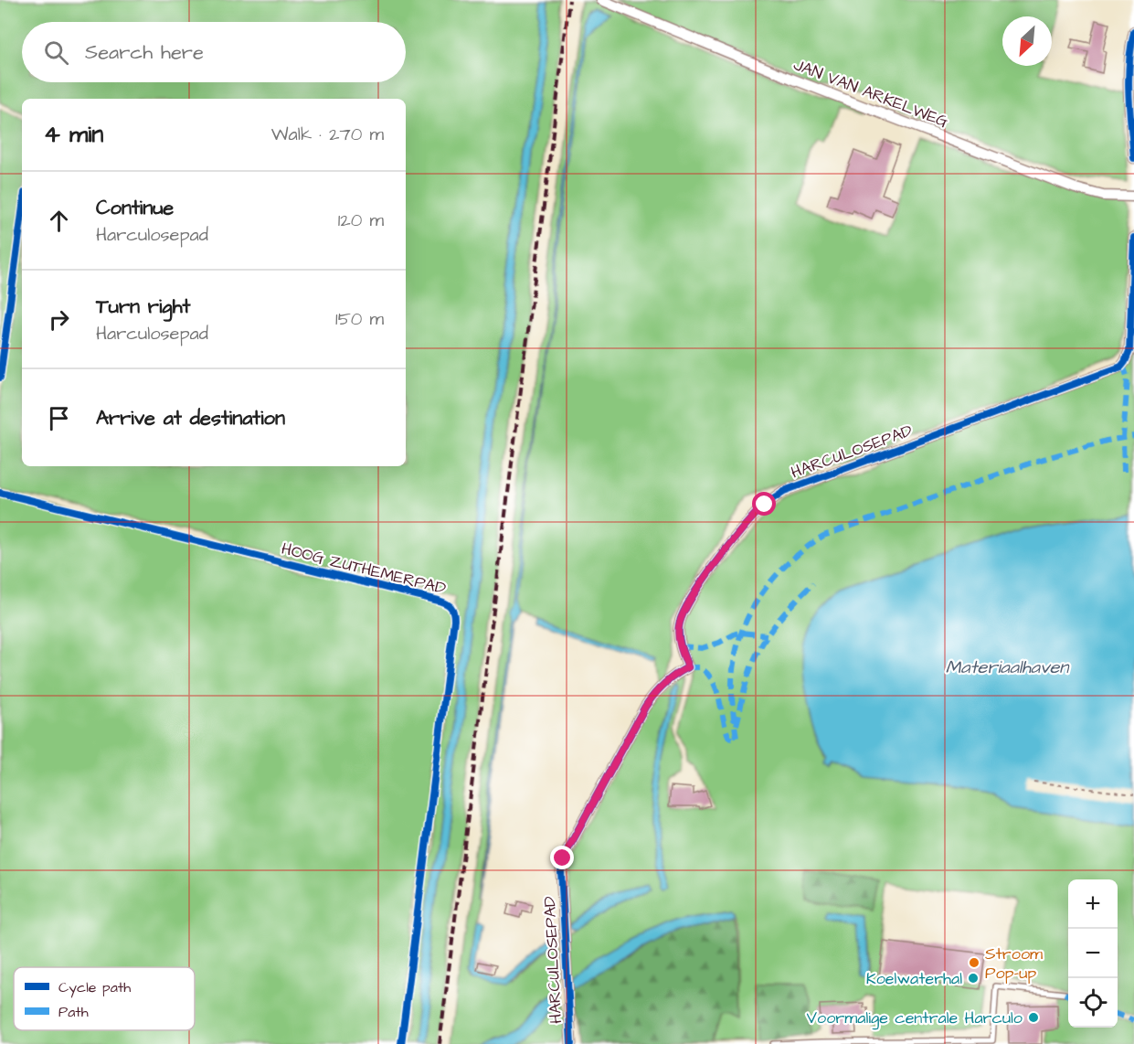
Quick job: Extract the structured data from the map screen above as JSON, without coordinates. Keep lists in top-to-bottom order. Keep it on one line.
{"streets":{"street":["JAN VAN ARKELWEG","HARCULOSEPAD"],"cycle path":["HOOG ZUTHEMERPAD"]},"water":["Materiaalhaven"],"places":["Stroom Pop-up","Koelwaterhal","Voormalige centrale Harculo"],"legend":["Cycle path","Path"],"north":"bottom left","page":{"search":"Search here","heading":["4 min","Walk · 270 m"],"list":[["Continue","Harculosepad","120 m"],["Turn right","Harculosepad","150 m"],"Arrive at destination"],"map_buttons":["+","−"]}}
